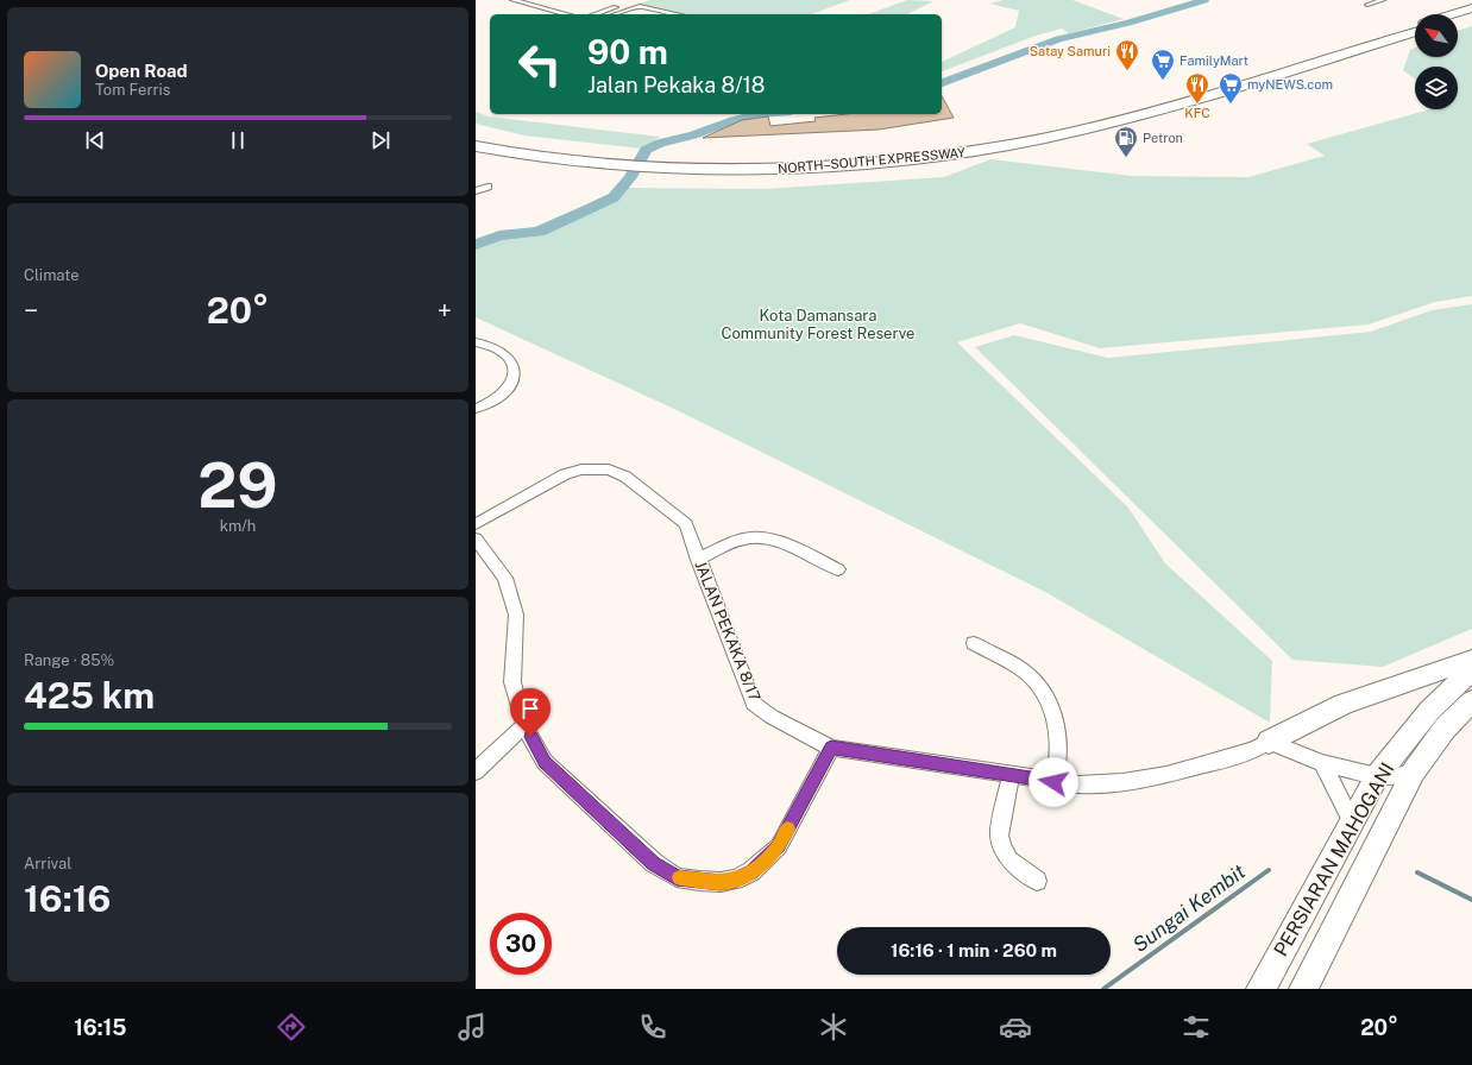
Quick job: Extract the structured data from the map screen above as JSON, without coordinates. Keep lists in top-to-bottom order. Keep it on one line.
{"streets":{"highway":["NORTH–SOUTH EXPRESSWAY"],"main road":["PERSIARAN MAHOGANI"],"street":["JALAN PEKAKA 8/17"]},"water":["Sungai Kembit"],"parks":["Kota Damansara Community Forest Reserve"],"places":{"restaurant":["Satay Samuri","KFC"],"supermarket":["FamilyMart","myNEWS.com"],"fuel station":["Petron"]},"north":"top left","page":{"turn":["90 m","Jalan Pekaka 8/18"],"song":["Open Road","Tom Ferris"],"tile":["Climate",["29","km/h"],["Range · 85%","425 km"],["Arrival","16:16"]],"heat":["−","20°","+"],"limit":"30","trip":"16:16 · 1 min · 260 m","tabs":["16:15","20°"]}}
